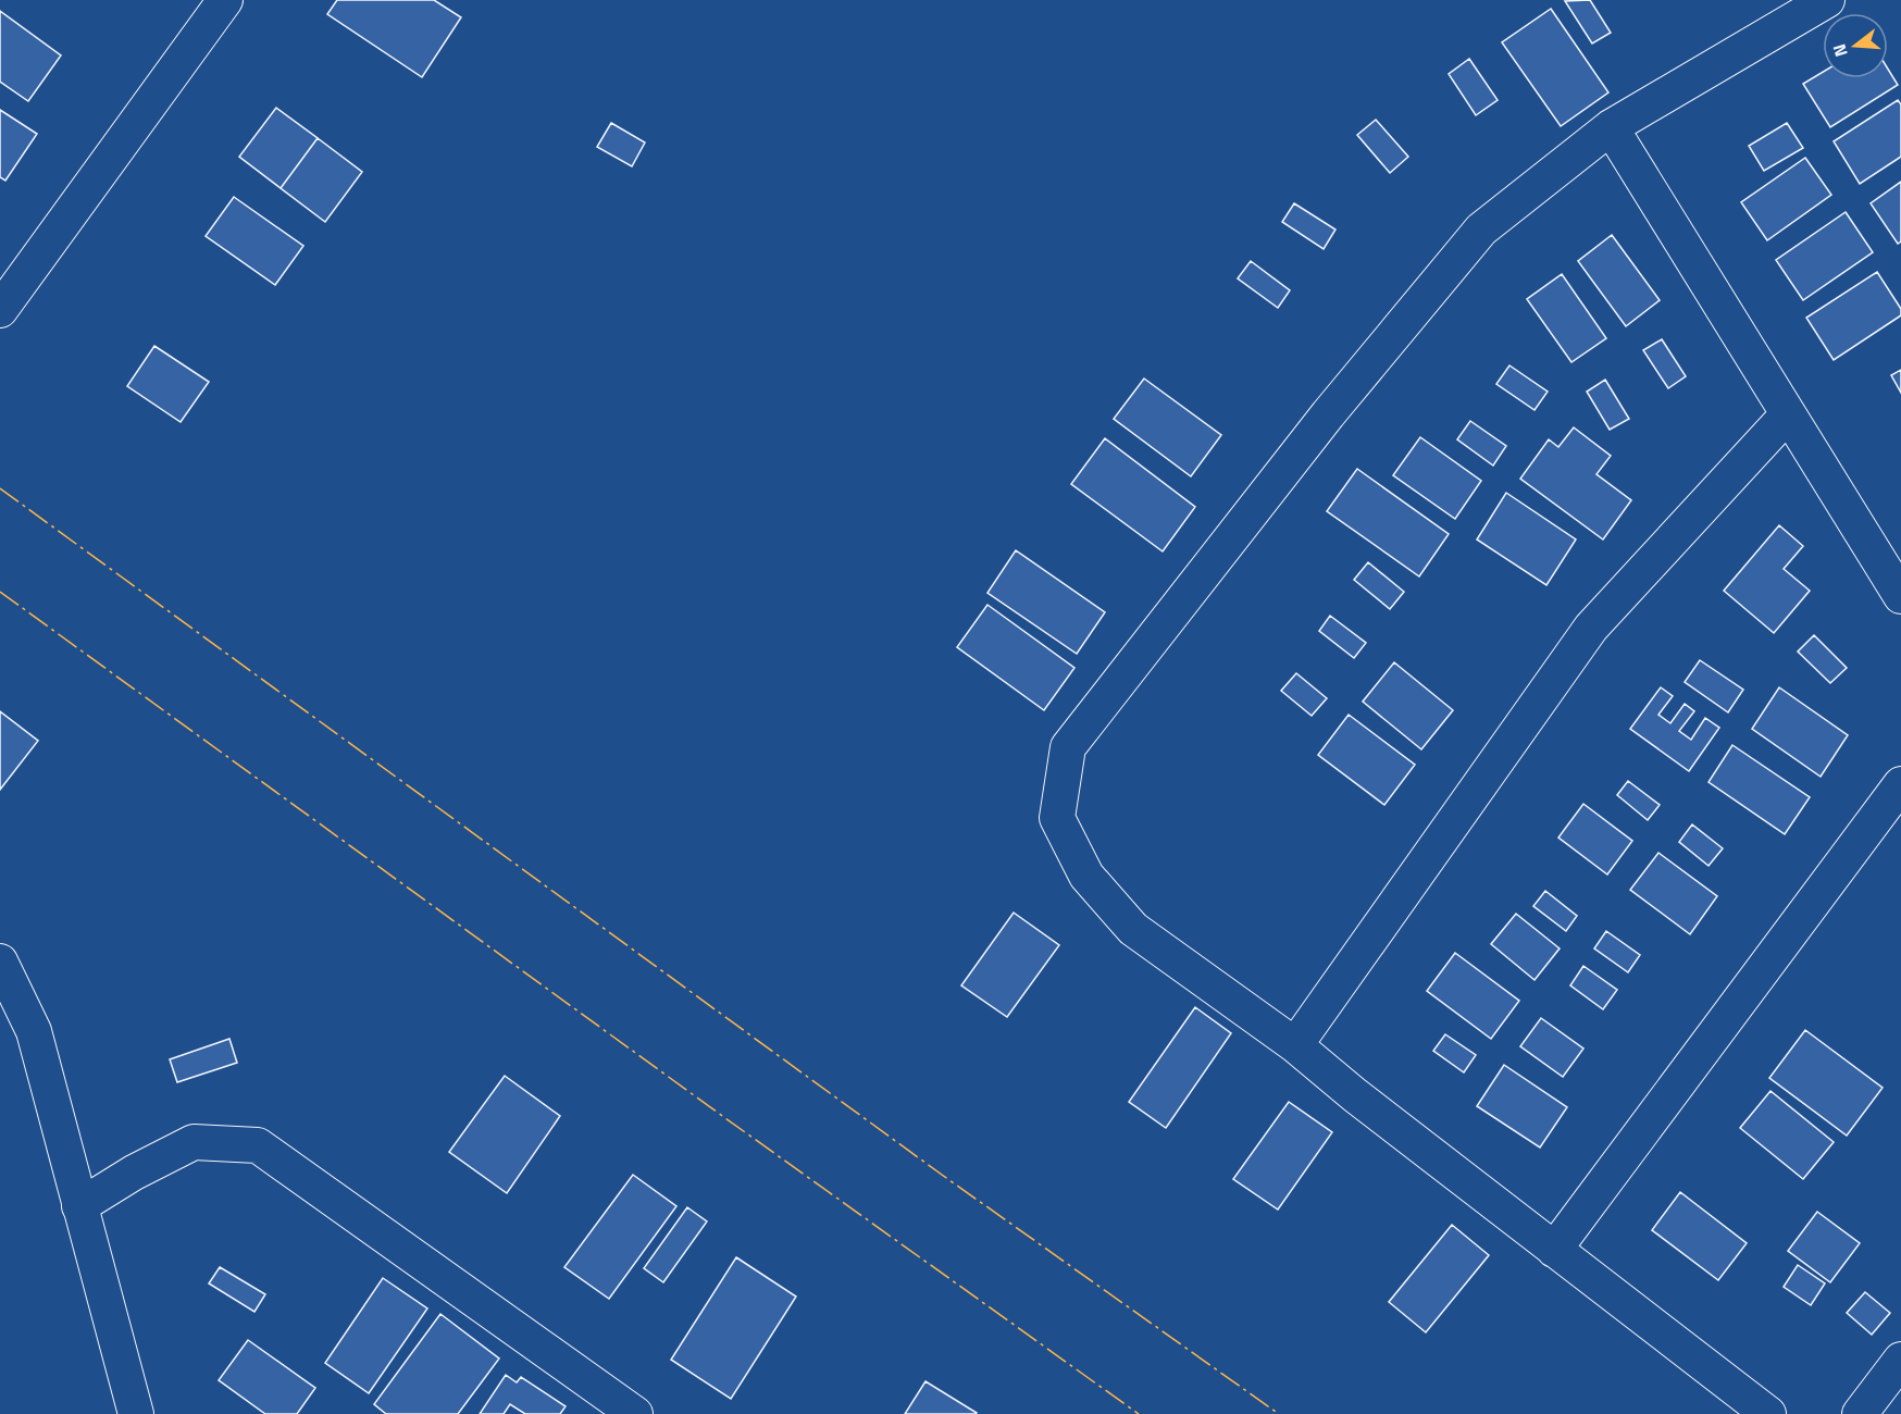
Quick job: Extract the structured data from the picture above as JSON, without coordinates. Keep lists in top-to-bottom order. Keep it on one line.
{"north":"left"}
